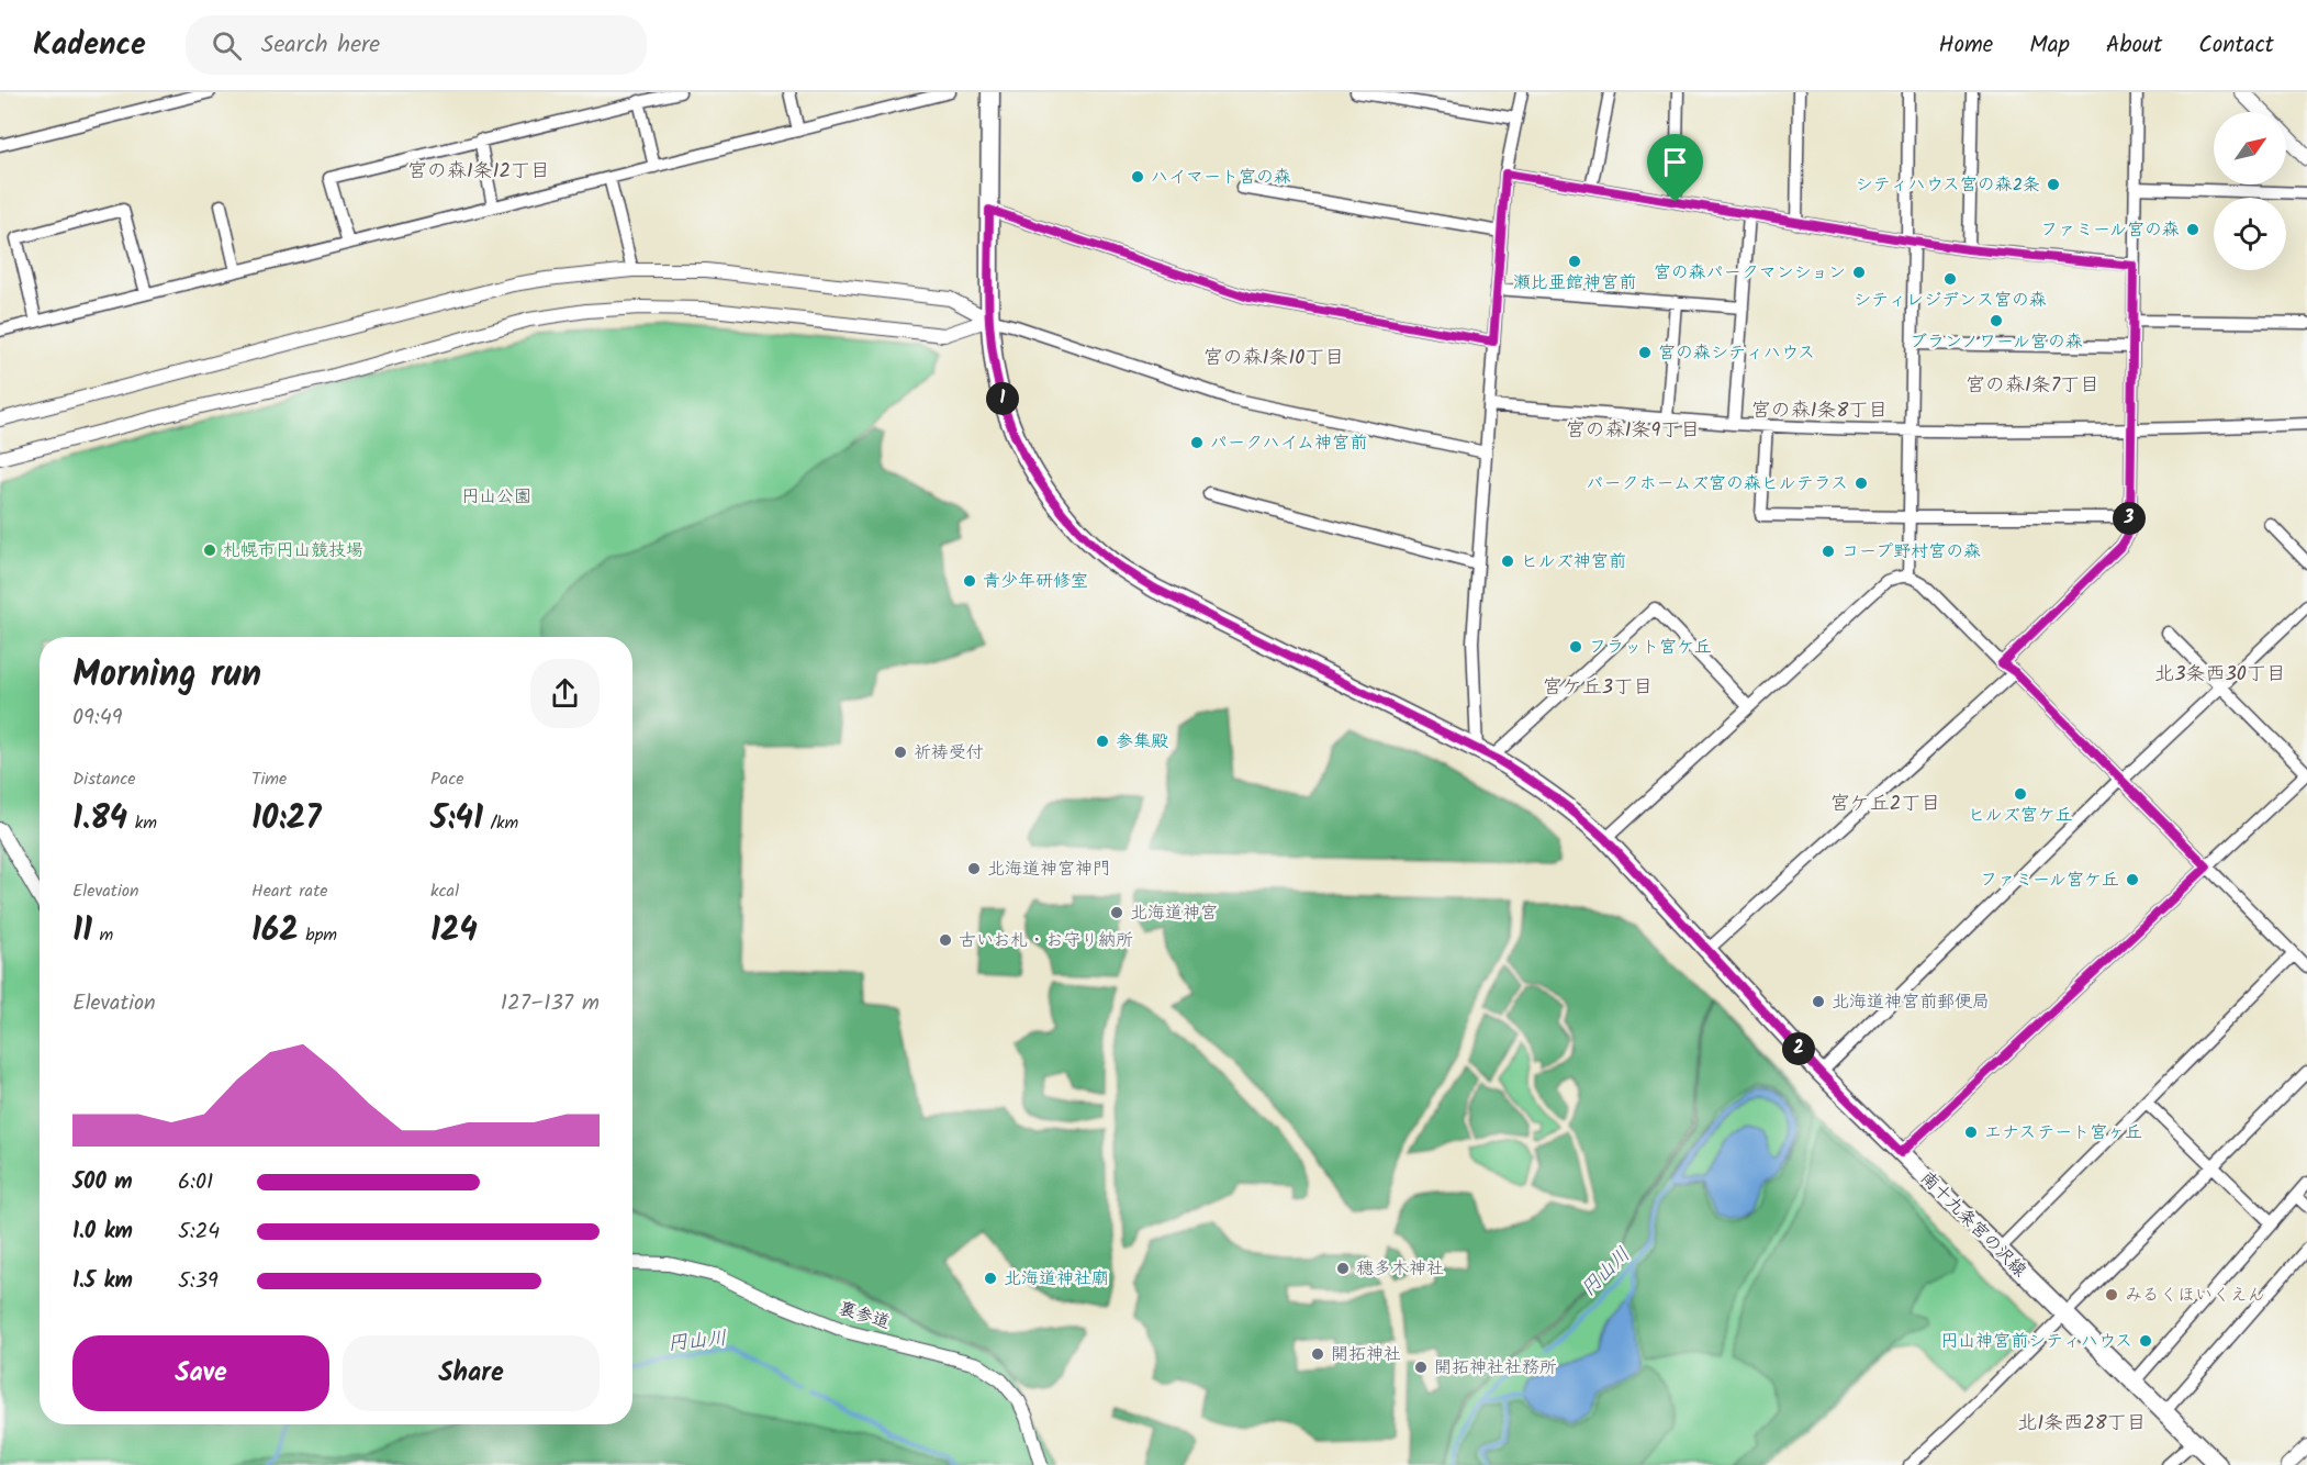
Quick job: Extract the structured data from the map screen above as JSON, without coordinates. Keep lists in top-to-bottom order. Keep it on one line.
{"streets":{"main road":["南十九条宮の沢線"],"street":["裏参道"]},"districts":["宮の森1条12丁目","宮の森1条10丁目","宮の森1条7丁目","宮の森1条8丁目","宮の森1条9丁目","北3条西30丁目","宮ケ丘3丁目","宮ケ丘2丁目","北1条西28丁目"],"water":["円山川"],"parks":["円山公園"],"places":["ハイマート宮の森","シティハウス宮の森2条","ファミール宮の森","瀬比亜館神宮前","宮の森パークマンション","シティレジデンス宮の森","ブランノワール宮の森","宮の森シティハウス","パークハイム神宮前","パークホームズ宮の森ヒルテラス","札幌市円山競技場","コープ野村宮の森","ヒルズ神宮前","青少年研修室","フラット宮ケ丘","参集殿","祈祷受付","ヒルズ宮ケ丘","北海道神宮神門","ファミール宮ケ丘","北海道神宮","古いお札・お守り納所","北海道神宮前郵便局","エナステート宮ヶ丘","穂多木神社","北海道神社廟","みるくほいくえん","円山神宮前シティハウス","開拓神社","開拓神社社務所"],"north":"top right","page":{"header":"Kadence","search":"Search here","nav":["Home","Map","About","Contact"],"pins":["1","3","2"],"heading":["Morning run","09:49"],"stats":[["Distance","1.84 km"],["Time","10:27"],["Pace","5:41 /km"],["Elevation","11 m"],["Heart rate","162 bpm"],["kcal","124"]],"chart":["Elevation","127–137 m"],"list":[{"name":"500 m","note":"6:01"},{"name":"1.0 km","note":"5:24"},{"name":"1.5 km","note":"5:39"}],"buttons":["Save","Share"]}}
